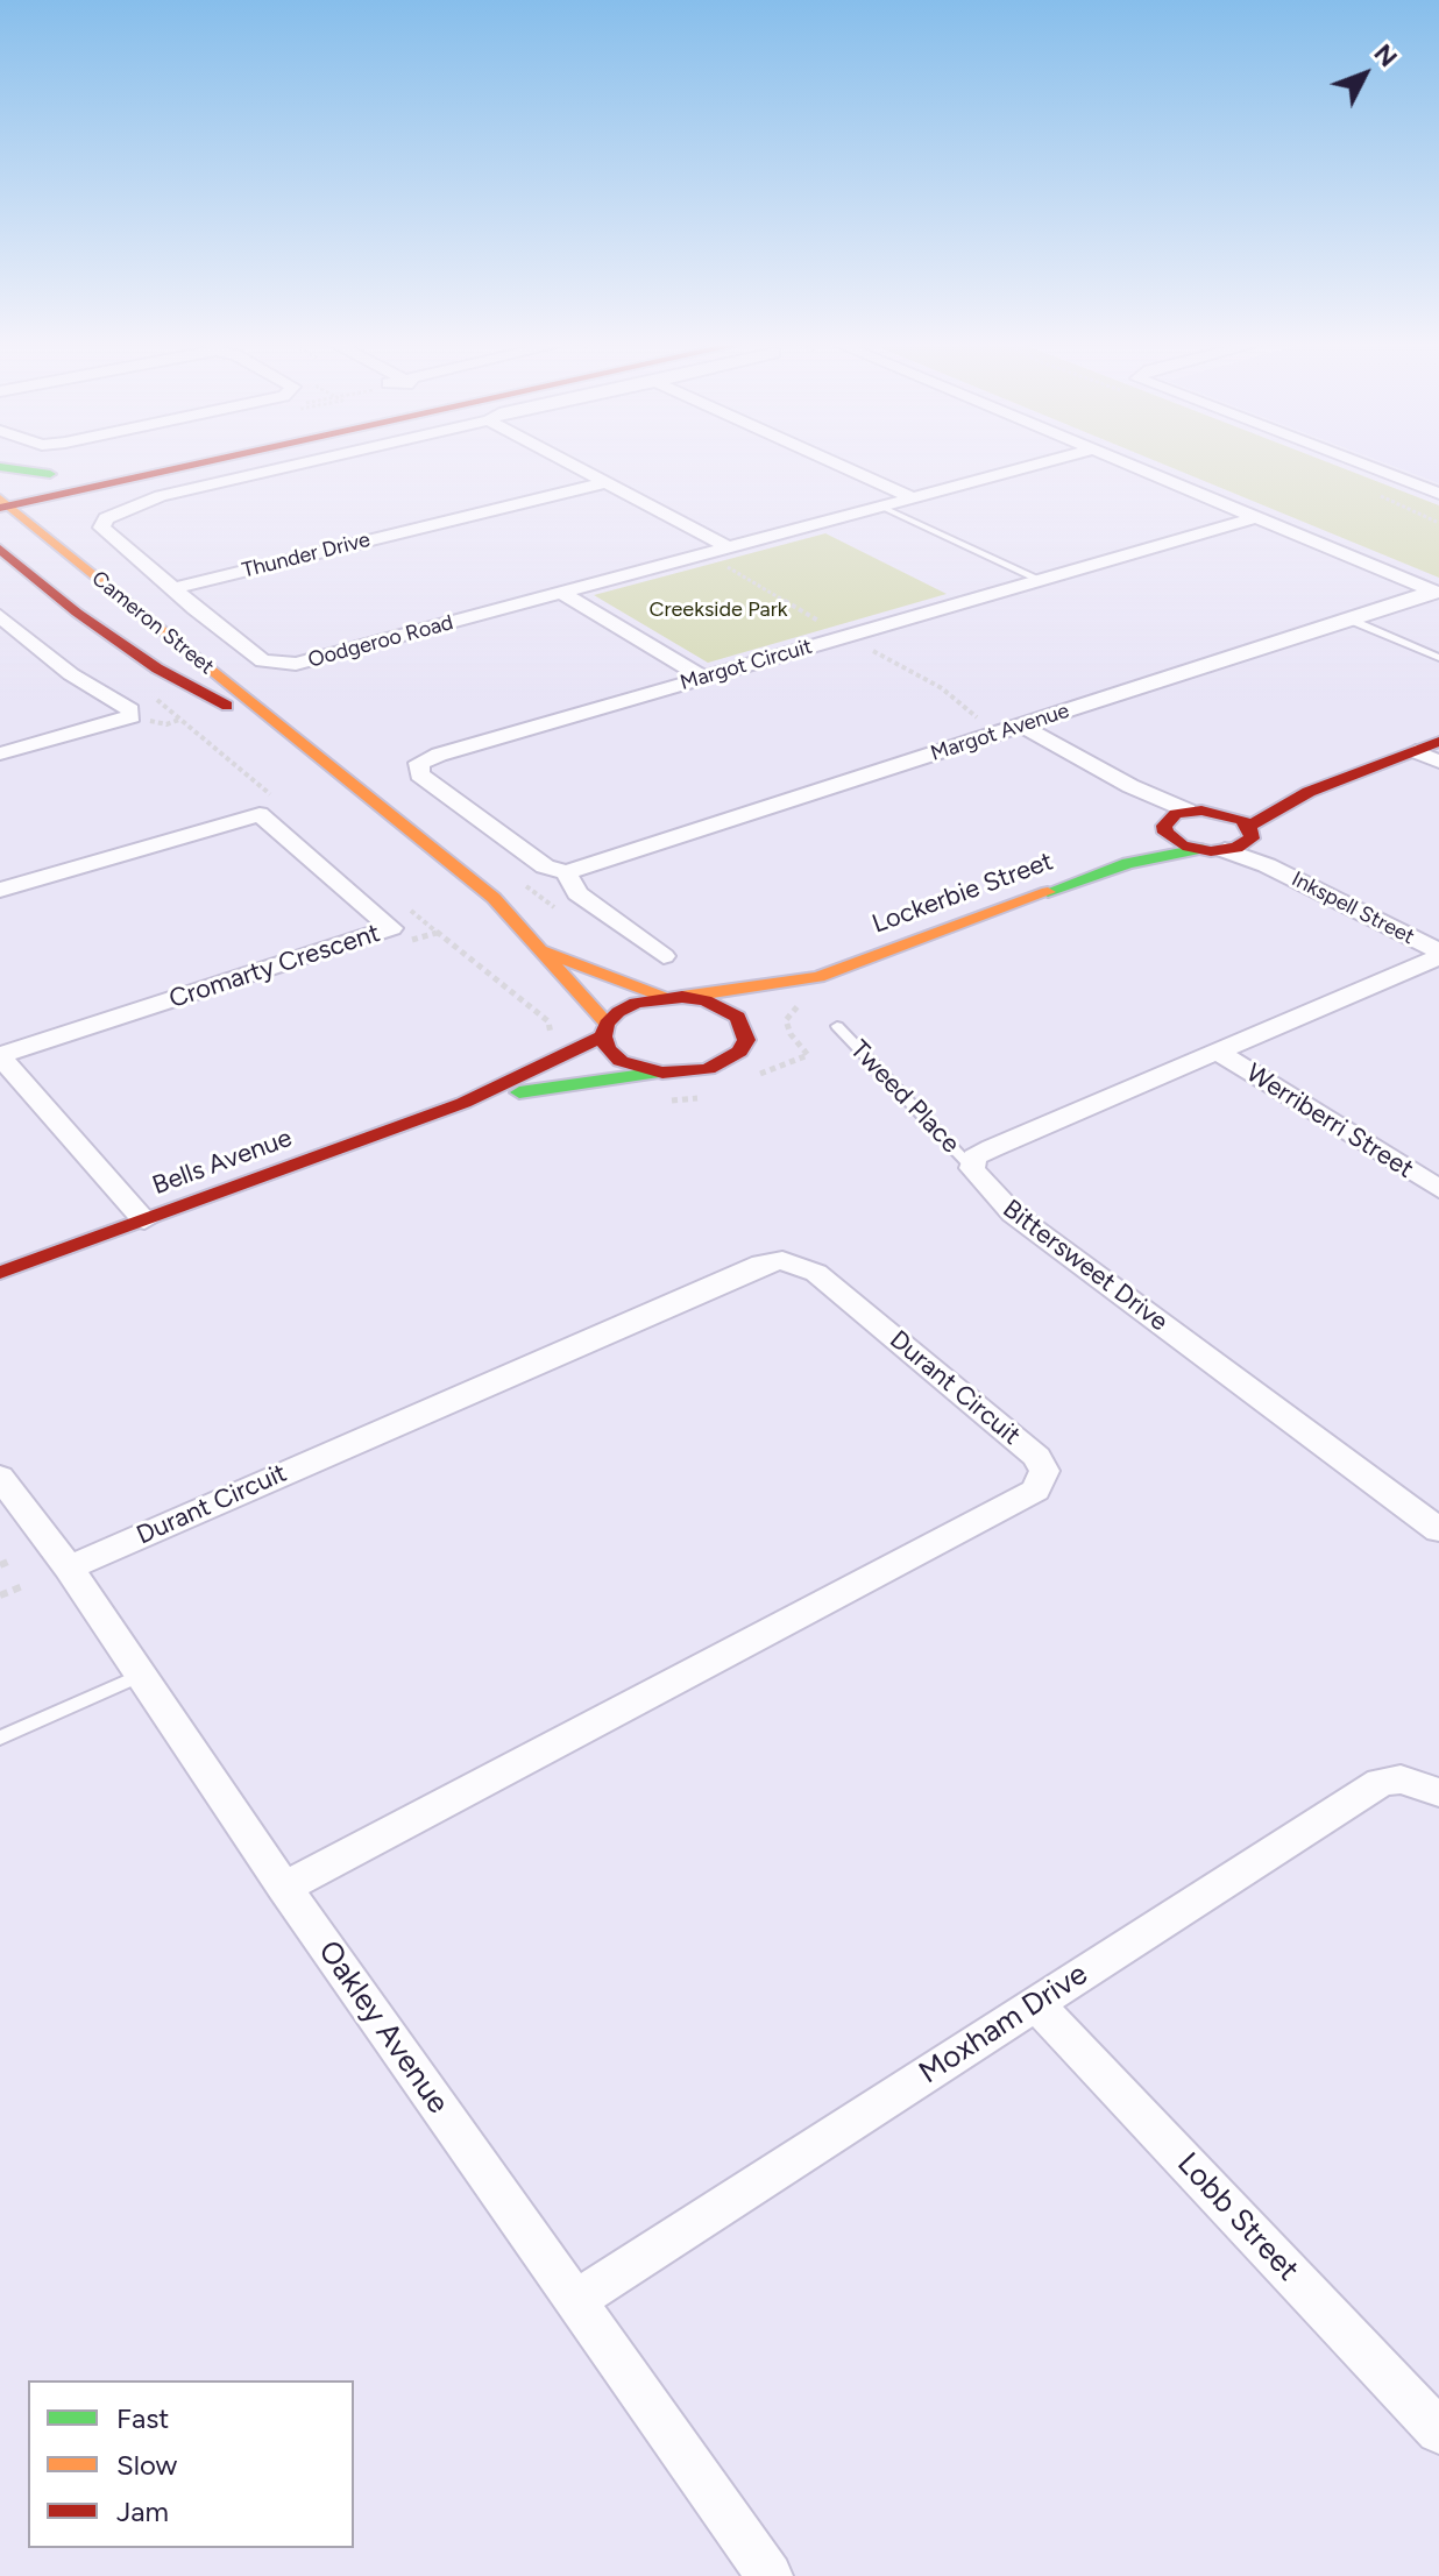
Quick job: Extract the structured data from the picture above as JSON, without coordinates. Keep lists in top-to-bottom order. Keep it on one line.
{"streets":{"street":["Thunder Drive","Cameron Street","Oodgeroo Road","Margot Circuit","Margot Avenue","Lockerbie Street","Inkspell Street","Cromarty Crescent","Werriberri Street","Bells Avenue","Bittersweet Drive","Durant Circuit","Moxham Drive","Oakley Avenue","Lobb Street"],"lane":["Tweed Place"]},"crossings":[["Thunder Drive","Oodgeroo Road"],["Margot Circuit","Margot Avenue"],["Tweed Place","Bittersweet Drive"],["Durant Circuit","Oakley Avenue"],["Moxham Drive","Oakley Avenue"],["Moxham Drive","Lobb Street"]],"parks":["Creekside Park"],"legend":["Fast","Slow","Jam"],"north":"top right"}
